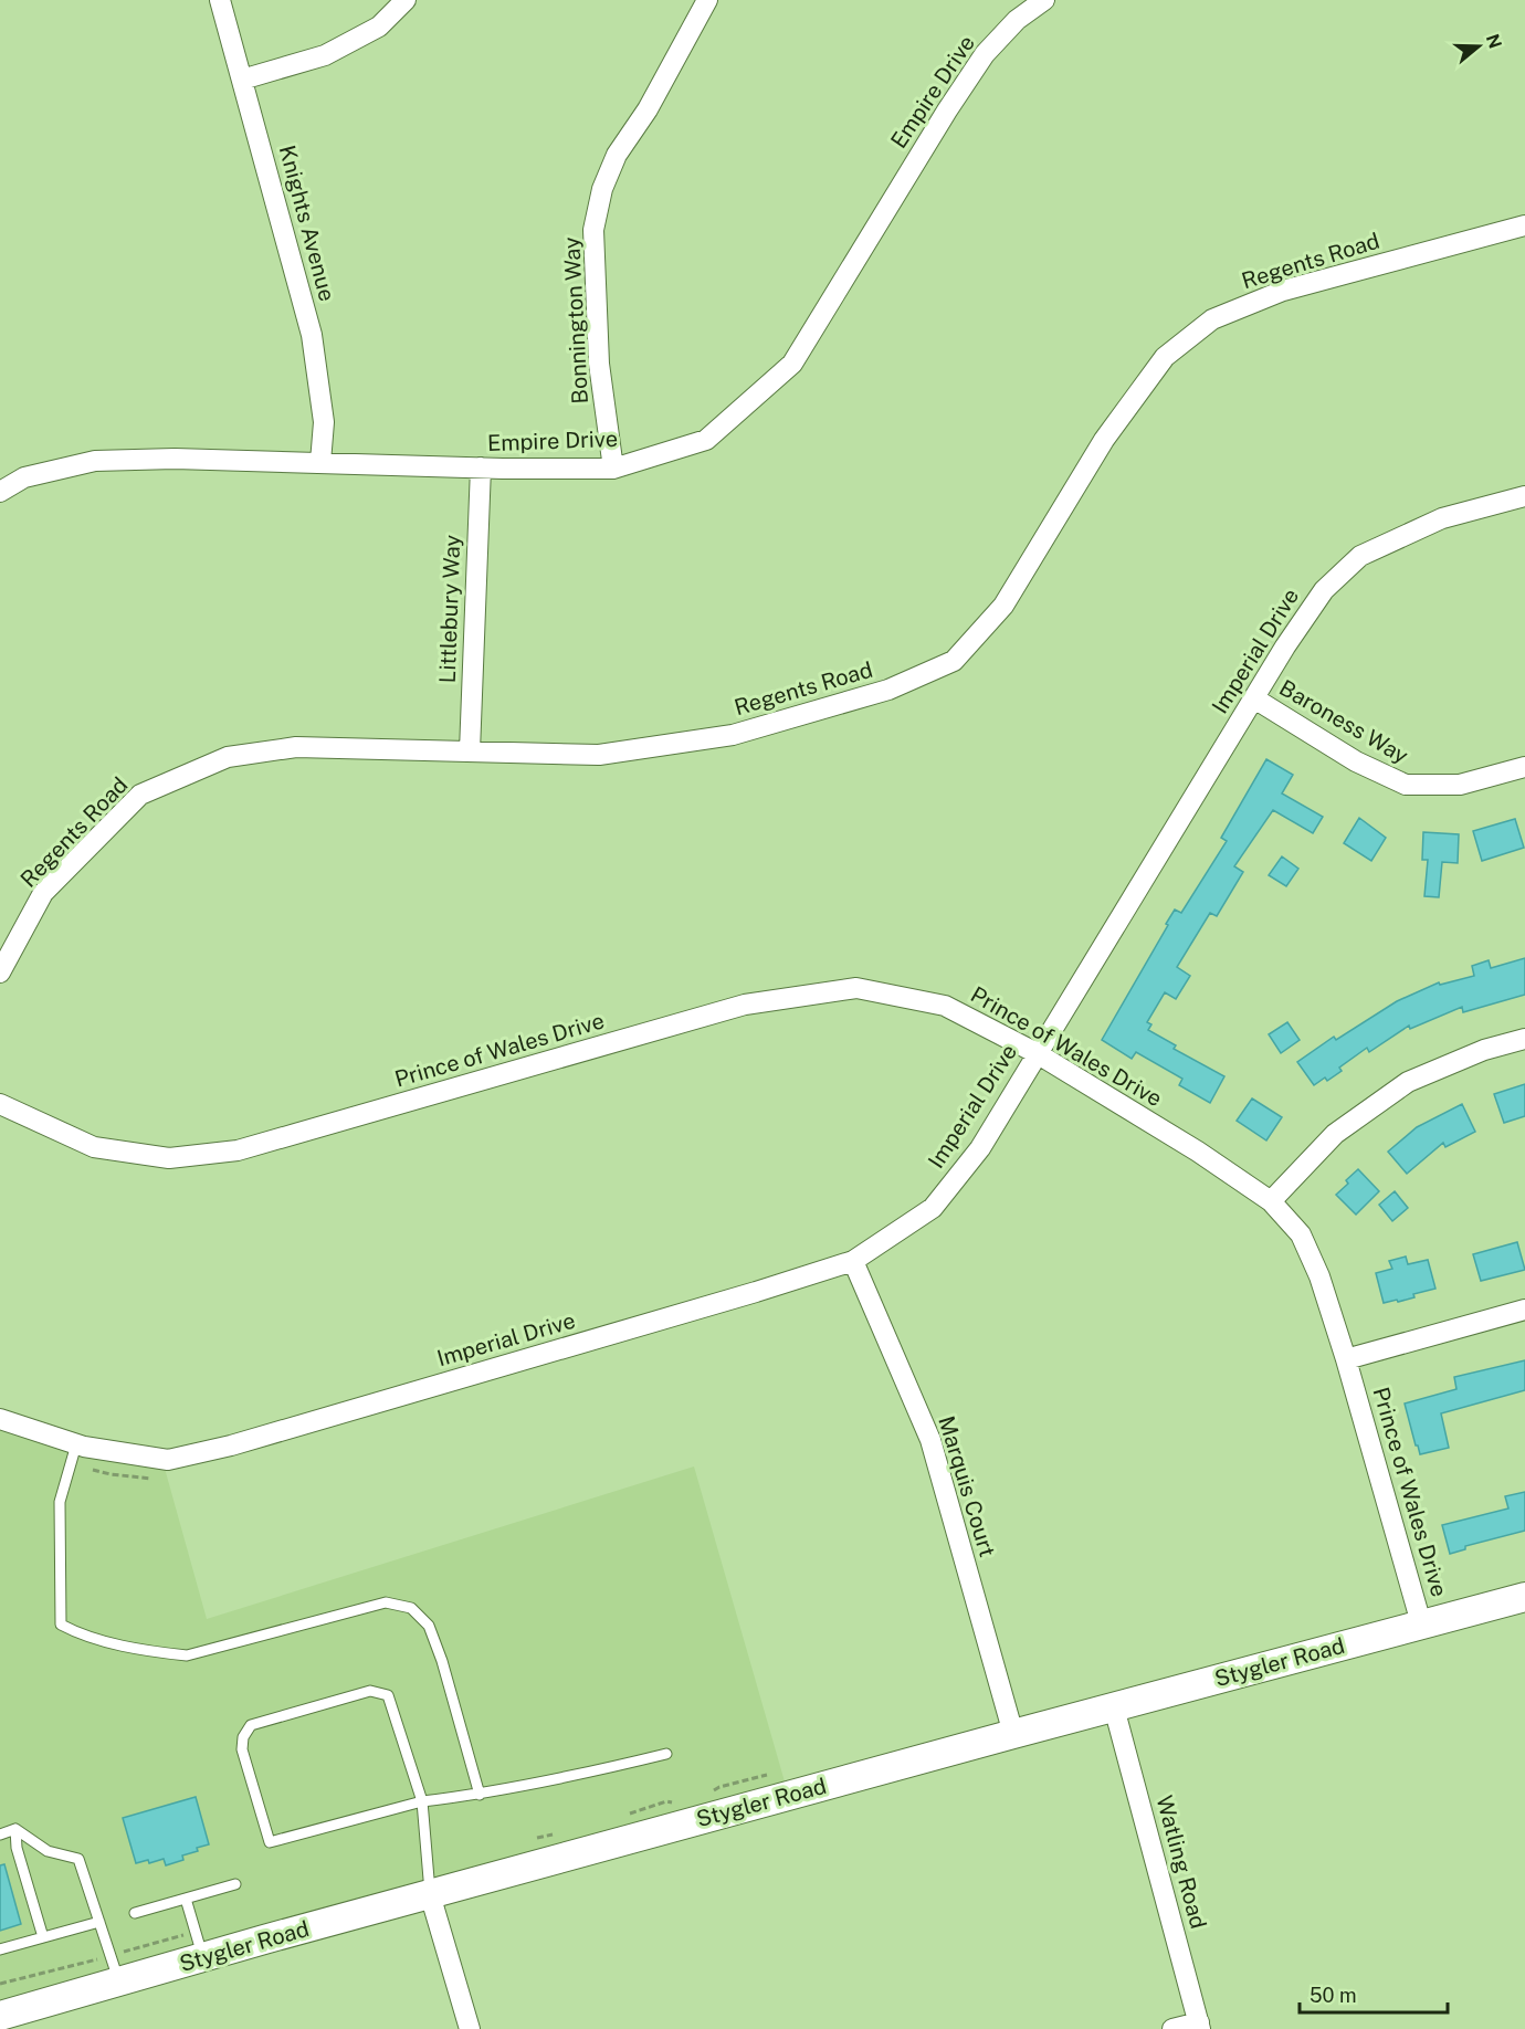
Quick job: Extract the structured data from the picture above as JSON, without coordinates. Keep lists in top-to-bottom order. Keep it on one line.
{"streets":{"main road":["Stygler Road"],"street":["Empire Drive","Knights Avenue","Regents Road","Bonnington Way","Littlebury Way","Imperial Drive","Baroness Way","Prince of Wales Drive","Marquis Court","Watling Road"]},"crossings":[["Empire Drive","Knights Avenue"],["Empire Drive","Bonnington Way"],["Empire Drive","Littlebury Way"],["Regents Road","Littlebury Way"],["Imperial Drive","Baroness Way"],["Imperial Drive","Prince of Wales Drive"],["Imperial Drive","Marquis Court"],["Prince of Wales Drive","Stygler Road"],["Marquis Court","Stygler Road"],["Stygler Road","Watling Road"]],"scale_bar":"50 m","north":"right"}
